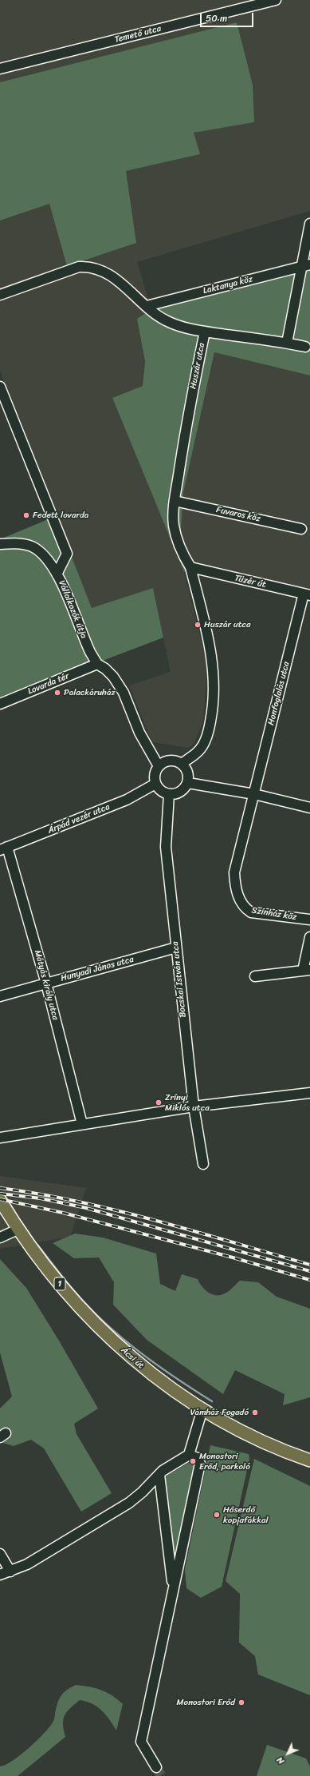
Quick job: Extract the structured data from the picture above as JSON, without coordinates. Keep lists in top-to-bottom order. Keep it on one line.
{"streets":{"main road":["1","Ácsi út"],"street":["Temető utca","Laktanya köz","Huszár utca","Fuvaros köz","Tüzér út","Vállalkozók útja","Lovarda tér","Honfoglalás utca","Árpád vezér utca","Színház köz","Hunyadi János utca","Bocskai István utca","Mátyás király utca"]},"crossings":[["Huszár utca","Fuvaros köz"],["Huszár utca","Tüzér út"],["Huszár utca","Vállalkozók útja"],["Huszár utca","Árpád vezér utca"],["Huszár utca","Bocskai István utca"],["Tüzér út","Honfoglalás utca"],["Vállalkozók útja","Lovarda tér"],["Vállalkozók útja","Árpád vezér utca"],["Vállalkozók útja","Bocskai István utca"],["Honfoglalás utca","Színház köz"],["Árpád vezér utca","Bocskai István utca"],["Árpád vezér utca","Mátyás király utca"],["Hunyadi János utca","Bocskai István utca"],["Hunyadi János utca","Mátyás király utca"]],"places":["Fedett lovarda","Huszár utca","Palackáruház","Zrínyi Miklós utca","Vámház Fogadó","Monostori Erőd, parkoló","Hőserdő kopjafákkal","Monostori Erőd"],"scale_bar":"50 m","north":"bottom left"}
